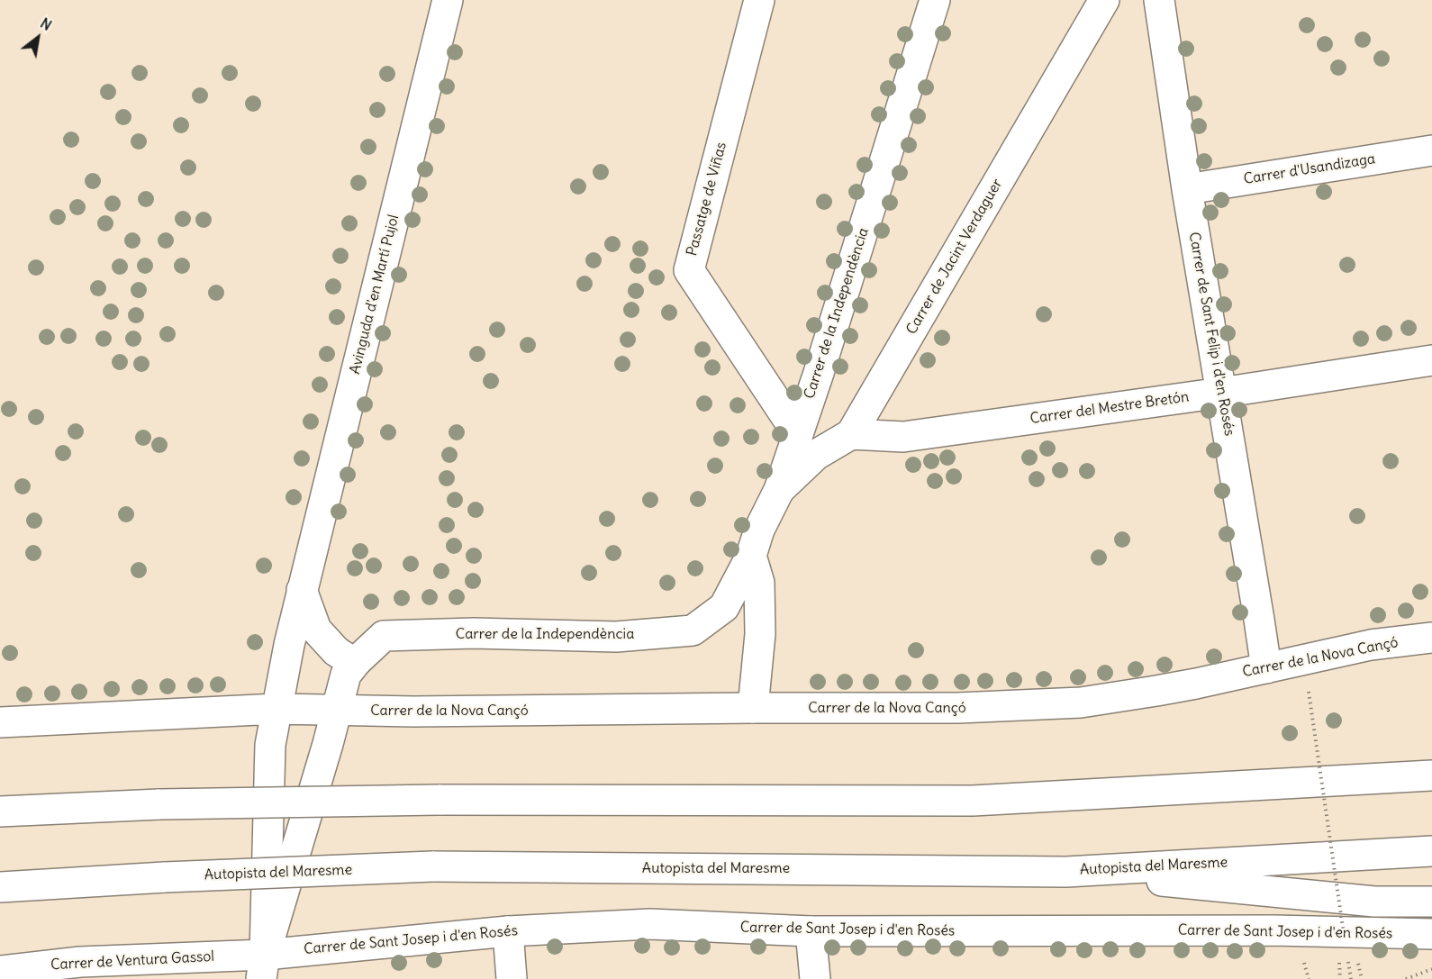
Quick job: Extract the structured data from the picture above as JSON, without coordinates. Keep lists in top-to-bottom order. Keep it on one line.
{"streets":{"main road":["Carrer d'Usandizaga","Passatge de Viñas","Carrer de Jacint Verdaguer","Avinguda d'en Martí Pujol","Carrer de la Independència","Carrer de Sant Felip i d'en Rosés","Carrer del Mestre Bretón","Carrer de la Nova Cançó","Autopista del Maresme","Carrer de Sant Josep i d'en Rosés","Carrer de Ventura Gassol"]},"crossings":[["Carrer d'Usandizaga","Carrer de Sant Felip i d'en Rosés"],["Passatge de Viñas","Carrer de la Independència"],["Carrer de Jacint Verdaguer","Carrer de la Independència"],["Carrer de Jacint Verdaguer","Carrer del Mestre Bretón"],["Avinguda d'en Martí Pujol","Carrer de la Independència"],["Avinguda d'en Martí Pujol","Carrer de la Nova Cançó"],["Avinguda d'en Martí Pujol","Carrer de Sant Josep i d'en Rosés"],["Avinguda d'en Martí Pujol","Carrer de Ventura Gassol"],["Carrer de la Independència","Carrer de la Nova Cançó"],["Carrer de la Independència","Carrer de Sant Josep i d'en Rosés"],["Carrer de la Independència","Carrer de Ventura Gassol"],["Carrer de Sant Felip i d'en Rosés","Carrer del Mestre Bretón"],["Carrer de Sant Felip i d'en Rosés","Carrer de la Nova Cançó"],["Carrer de Sant Josep i d'en Rosés","Carrer de Ventura Gassol"]],"north":"top right"}
